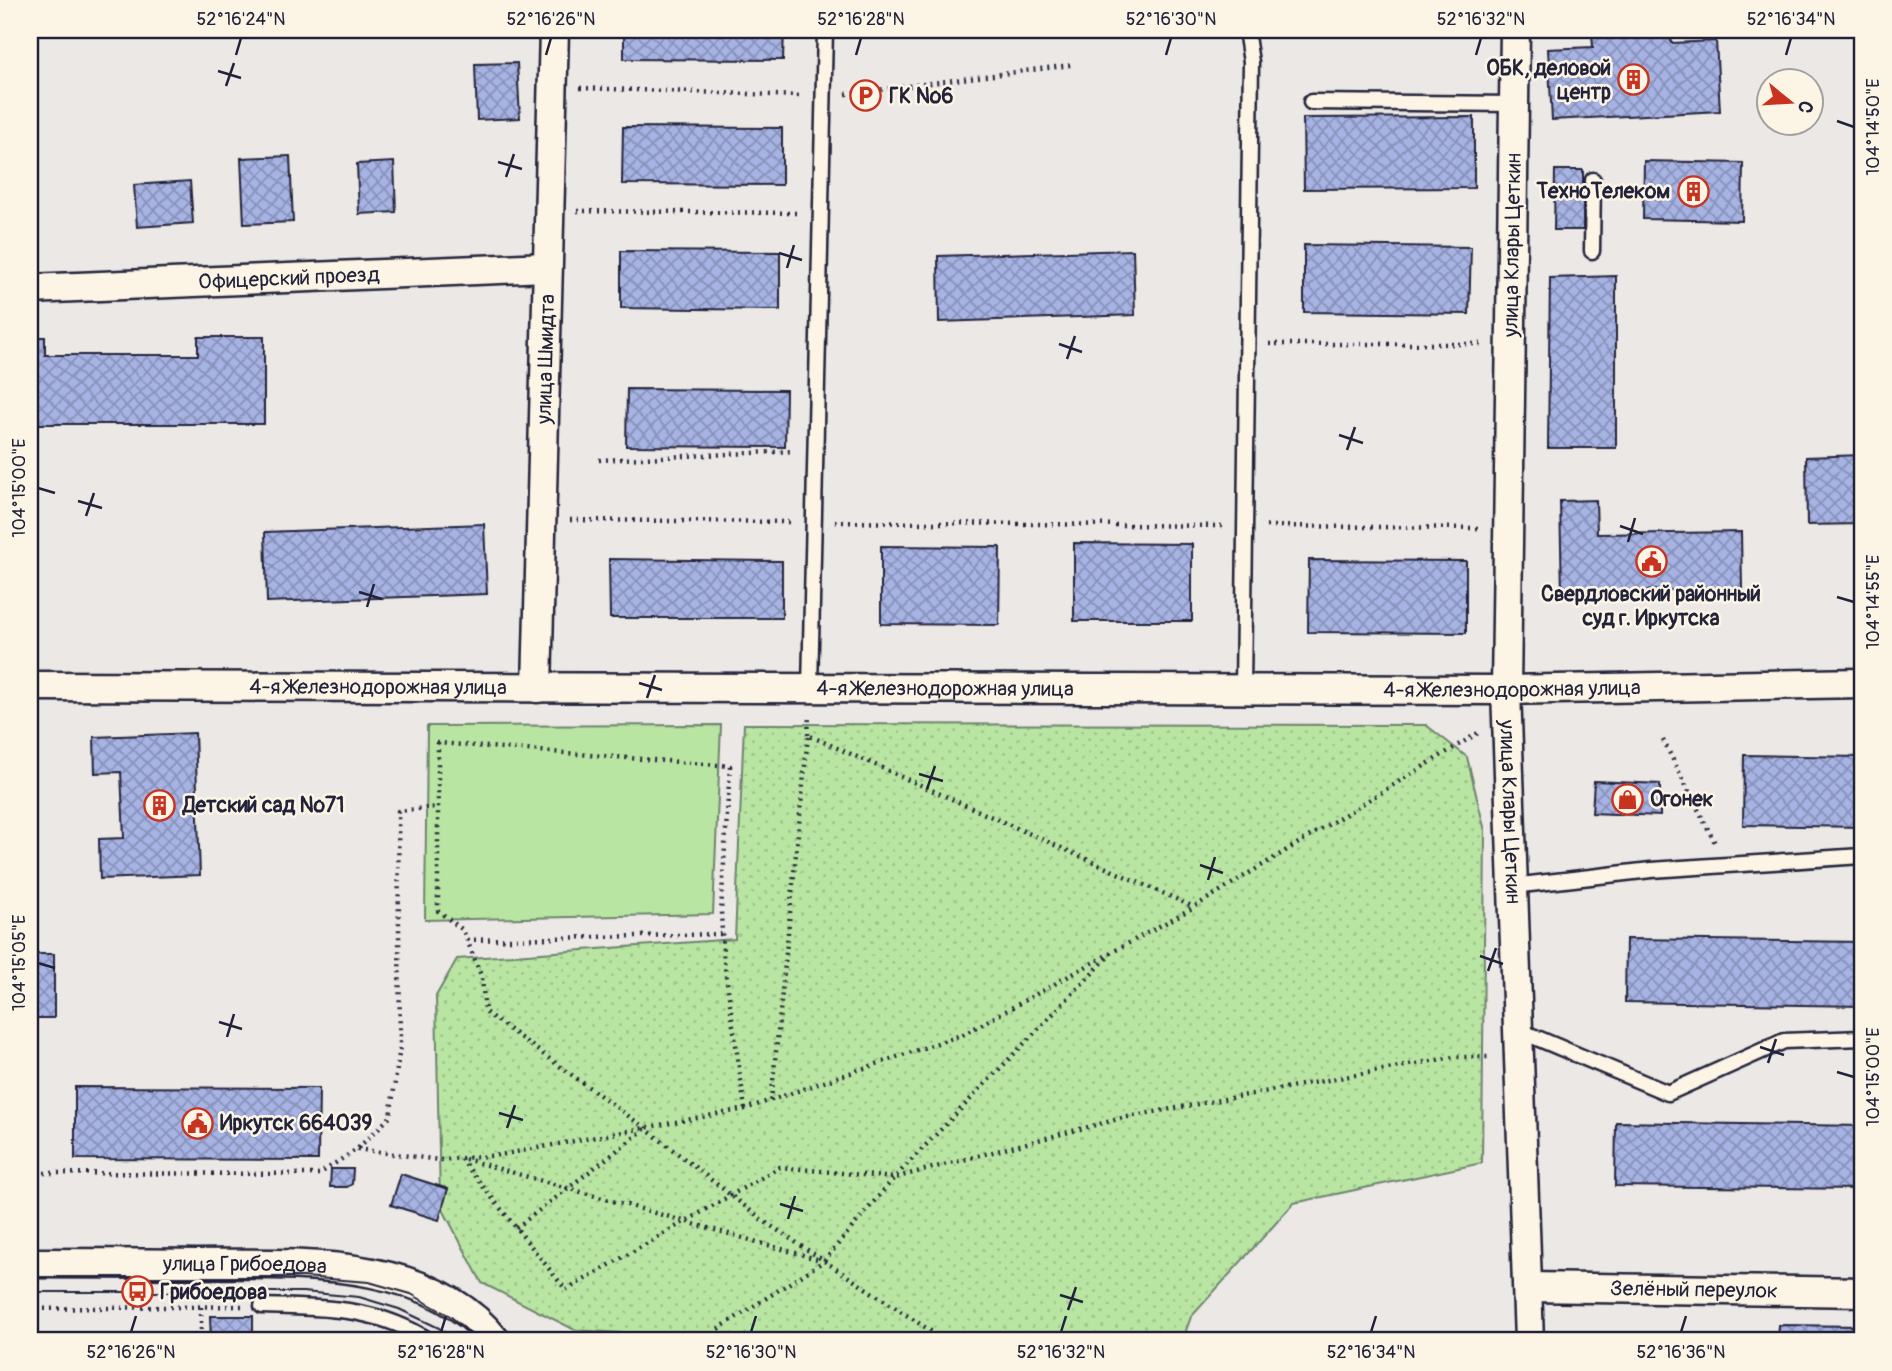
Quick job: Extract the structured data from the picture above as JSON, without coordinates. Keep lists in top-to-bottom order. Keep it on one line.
{"streets":{"street":["улица Клары Цеткин","Офицерский проезд","улица Шмидта","4-я Железнодорожная улица","улица Грибоедова","Зелёный переулок"]},"crossings":[["улица Клары Цеткин","4-я Железнодорожная улица"],["улица Клары Цеткин","Зелёный переулок"],["Офицерский проезд","улица Шмидта"],["улица Шмидта","4-я Железнодорожная улица"]],"places":{"building":["ОБК, деловой центр","ТехноТелеком","Детский сад №71"],"parking":["ГК №6"],"public building":["Свердловский районный суд г. Иркутска","Иркутск 664039"],"shop":["Огонек"],"bus stop":["Грибоедова"]},"north":"right","coordinates":["52°16'24\"N","52°16'26\"N","52°16'28\"N","52°16'30\"N","52°16'32\"N","52°16'34\"N","104°14'50\"E","104°15'00\"E","104°14'55\"E","104°15'05\"E","52°16'36\"N"]}
